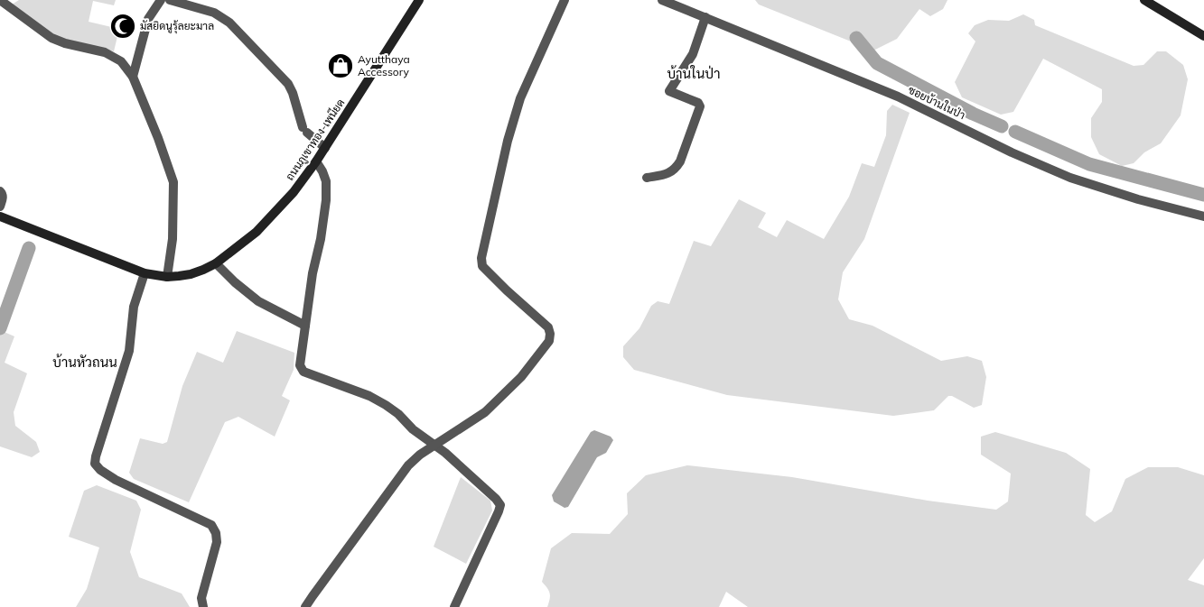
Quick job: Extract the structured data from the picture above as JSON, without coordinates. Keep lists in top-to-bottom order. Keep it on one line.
{"streets":{"street":["ซอยบ้านในป่า","ถนนภูเขาทอง-เพนียด"]},"districts":["บ้านในป่า","บ้านหัวถนน"],"places":{"mosque":["มัสยิดนูรุ้ลยะมาล"],"shop":["Ayutthaya Accessory"]}}
